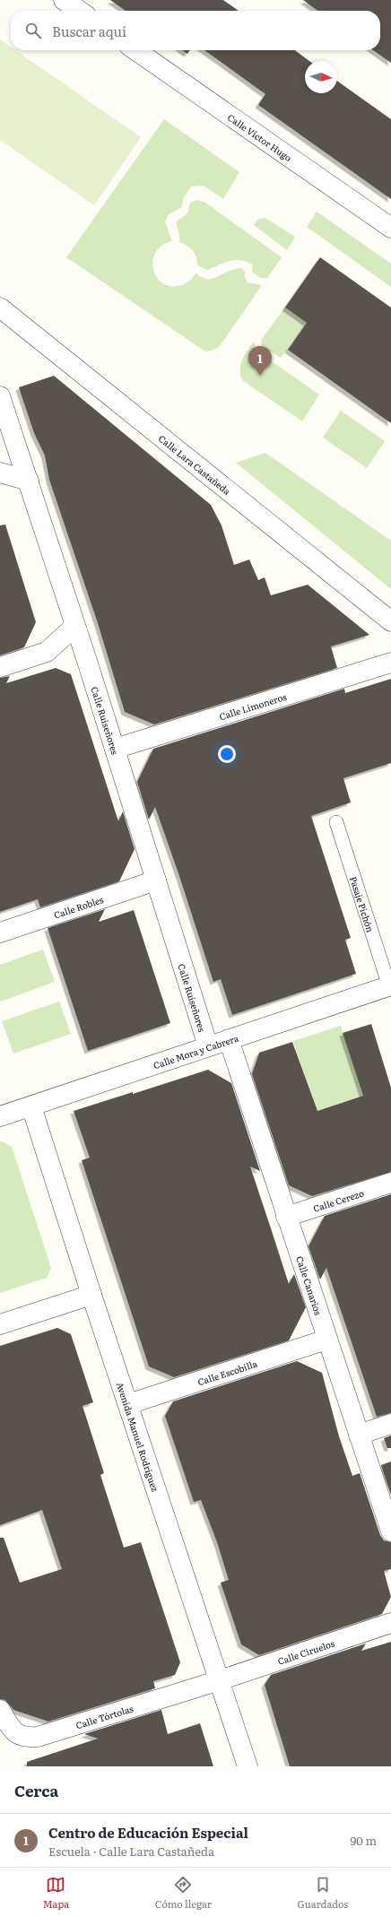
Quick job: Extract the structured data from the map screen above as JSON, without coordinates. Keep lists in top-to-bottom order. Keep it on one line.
{"streets":{"street":["Calle Víctor Hugo","Calle Lara Castañeda","Calle Limoneros","Calle Ruiseñores","Calle Robles","Calle Mora y Cabrera","Calle Cerezo","Calle Canarios","Calle Escobilla","Avenida Manuel Rodríguez","Calle Ciruelos","Calle Tórtolas"],"lane":["Pasaje Pichón"]},"crossings":[["Calle Limoneros","Calle Ruiseñores"],["Calle Ruiseñores","Calle Robles"],["Calle Ruiseñores","Calle Mora y Cabrera"],["Pasaje Pichón","Calle Mora y Cabrera"],["Calle Mora y Cabrera","Calle Canarios"],["Calle Mora y Cabrera","Avenida Manuel Rodríguez"],["Calle Cerezo","Calle Canarios"],["Calle Canarios","Calle Escobilla"],["Calle Escobilla","Avenida Manuel Rodríguez"],["Avenida Manuel Rodríguez","Calle Ciruelos"],["Avenida Manuel Rodríguez","Calle Tórtolas"],["Calle Ciruelos","Calle Tórtolas"]],"north":"right","page":{"search":"Buscar aquí","pins":"1","heading":"Cerca","list":[{"mark":"1","name":"Centro de Educación Especial","note":"Escuela · Calle Lara Castañeda","value":"90 m"}],"nav":["Mapa","Cómo llegar","Guardados"]}}
